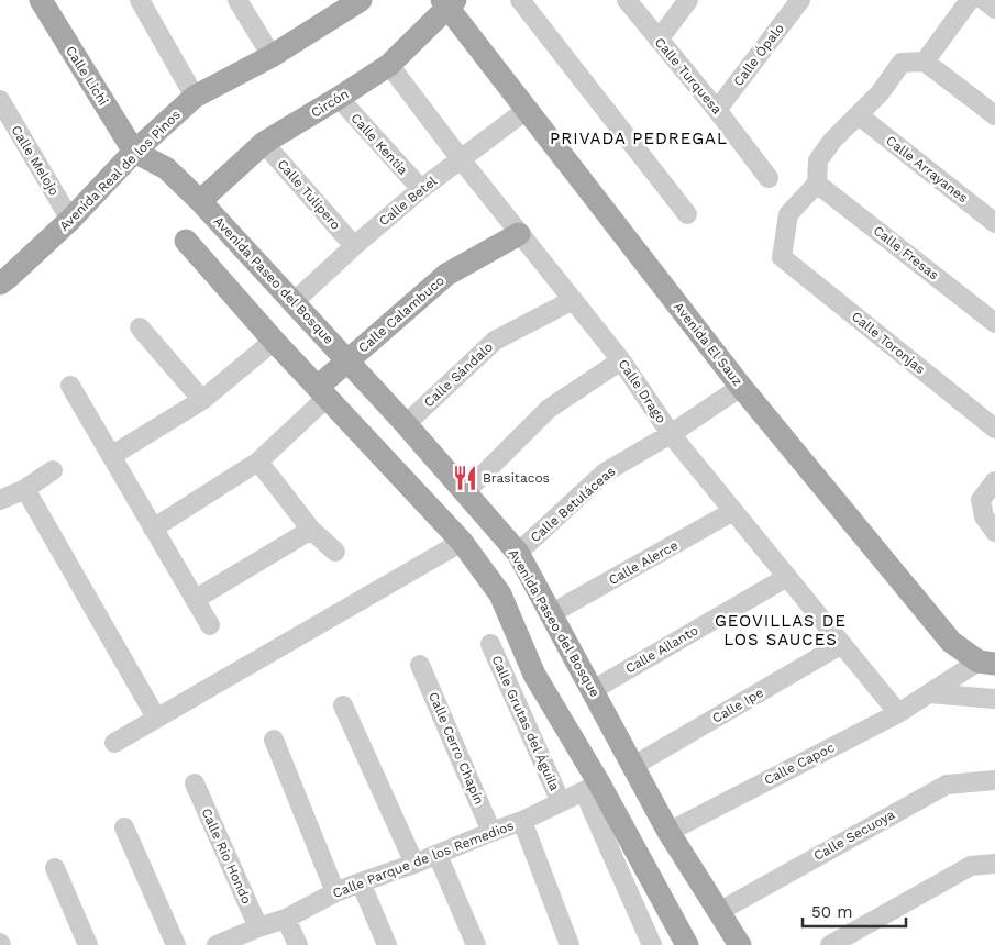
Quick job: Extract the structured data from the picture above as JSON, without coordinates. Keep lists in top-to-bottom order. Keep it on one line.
{"streets":{"main road":["Calle Lichi","Circón","Avenida Real de los Pinos","Avenida Paseo del Bosque","Calle Calambuco","Avenida El Sauz"],"street":["Calle Ópalo","Calle Turquesa","Calle Kentia","Calle Melojo","Calle Arrayanes","Calle Tulipero","Calle Betel","Calle Fresas","Calle Toronjas","Calle Sándalo","Calle Drago","Calle Betuláceas","Calle Alerce","Calle Ailanto","Calle Ipe","Calle Grutas del Águila","Calle Cerro Chapín","Calle Capoc","Calle Secuoya","Calle Río Hondo","Calle Parque de los Remedios"]},"crossings":[["Calle Ópalo","Calle Turquesa"],["Calle Lichi","Avenida Real de los Pinos"],["Calle Lichi","Avenida Paseo del Bosque"],["Circón","Calle Kentia"],["Circón","Calle Tulipero"],["Circón","Avenida Paseo del Bosque"],["Circón","Avenida El Sauz"],["Circón","Calle Drago"],["Calle Kentia","Calle Betel"],["Calle Melojo","Avenida Real de los Pinos"],["Avenida Real de los Pinos","Avenida Paseo del Bosque"],["Calle Tulipero","Calle Betel"],["Calle Betel","Avenida Paseo del Bosque"],["Calle Betel","Avenida El Sauz"],["Calle Betel","Calle Drago"],["Calle Fresas","Calle Toronjas"],["Avenida Paseo del Bosque","Calle Calambuco"],["Avenida Paseo del Bosque","Calle Sándalo"],["Avenida Paseo del Bosque","Calle Betuláceas"],["Avenida Paseo del Bosque","Calle Alerce"],["Avenida Paseo del Bosque","Calle Ailanto"],["Avenida Paseo del Bosque","Calle Ipe"],["Avenida Paseo del Bosque","Calle Capoc"],["Avenida Paseo del Bosque","Calle Secuoya"],["Calle Calambuco","Calle Drago"],["Avenida El Sauz","Calle Betuláceas"],["Avenida El Sauz","Calle Capoc"],["Calle Sándalo","Calle Drago"],["Calle Drago","Calle Betuláceas"],["Calle Drago","Calle Alerce"],["Calle Drago","Calle Ailanto"],["Calle Drago","Calle Ipe"],["Calle Drago","Calle Capoc"],["Calle Grutas del Águila","Calle Parque de los Remedios"],["Calle Cerro Chapín","Calle Parque de los Remedios"],["Calle Río Hondo","Calle Parque de los Remedios"]],"districts":["PRIVADA PEDREGAL","GEOVILLAS DE LOS SAUCES"],"places":{"restaurant":["Brasitacos"]},"scale_bar":"50 m"}
